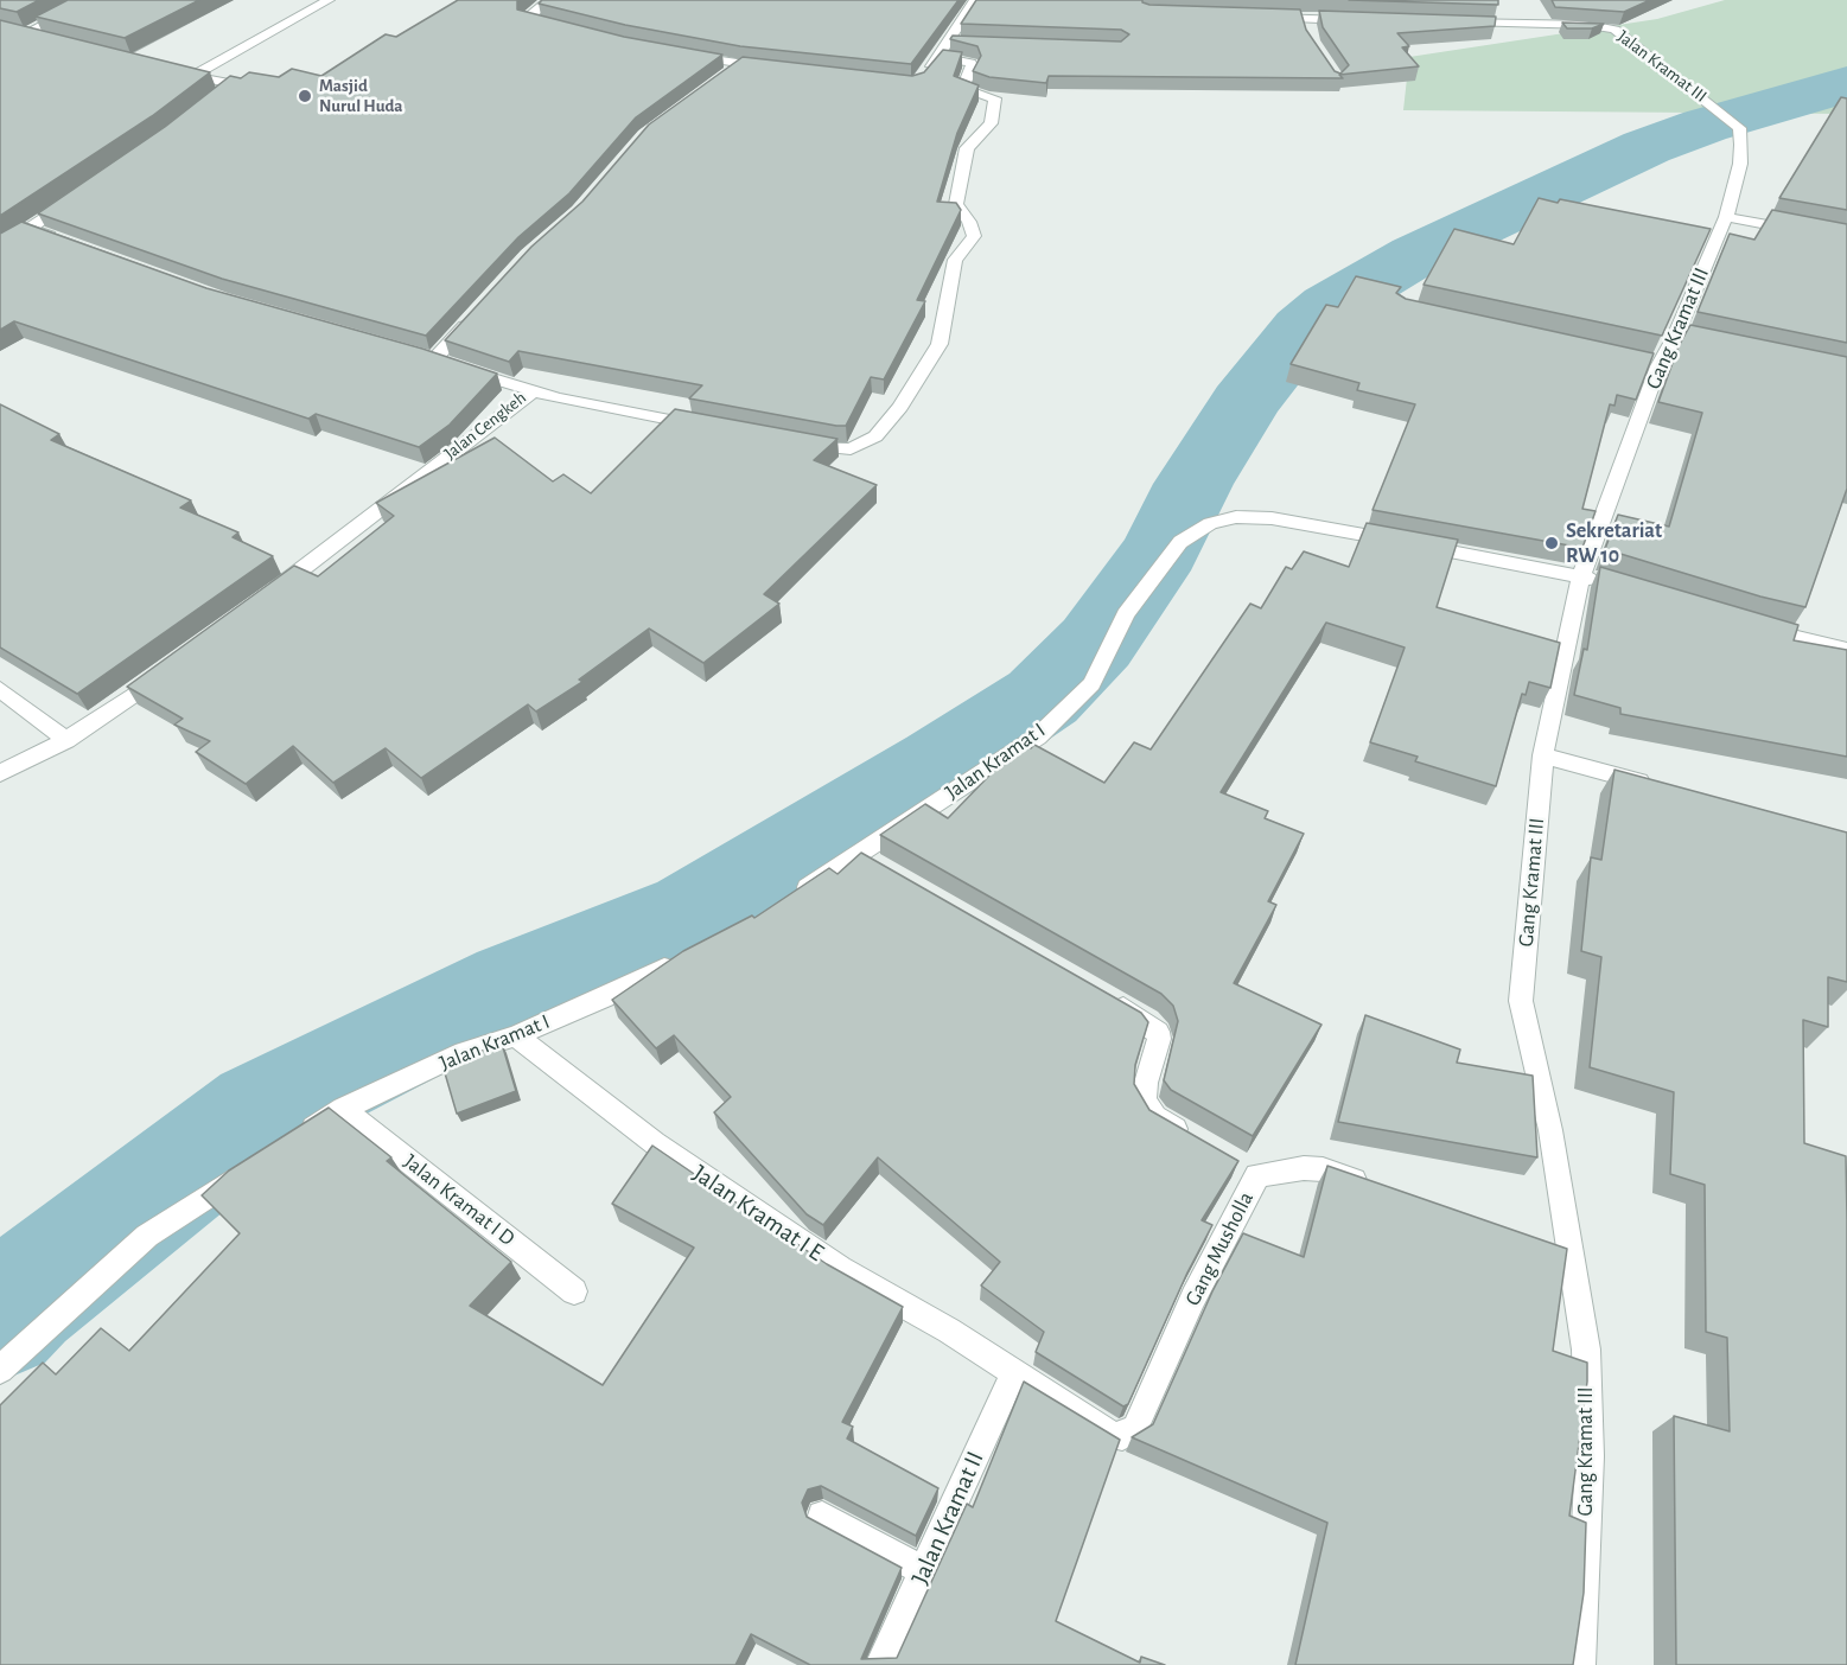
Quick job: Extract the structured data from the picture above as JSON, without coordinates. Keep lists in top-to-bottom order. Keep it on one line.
{"streets":{"street":["Jalan Kramat III","Gang Kramat III","Jalan Cengkeh","Jalan Kramat I","Jalan Kramat I D","Jalan Kramat I E","Gang Musholla","Jalan Kramat II"]},"crossings":[["Jalan Kramat III","Gang Kramat III"],["Gang Kramat III","Jalan Kramat I"],["Jalan Kramat I","Jalan Kramat I D"],["Jalan Kramat I","Jalan Kramat I E"],["Jalan Kramat I E","Gang Musholla"],["Jalan Kramat I E","Jalan Kramat II"],["Gang Musholla","Jalan Kramat II"]],"places":["Masjid Nurul Huda","Sekretariat RW 10"]}
